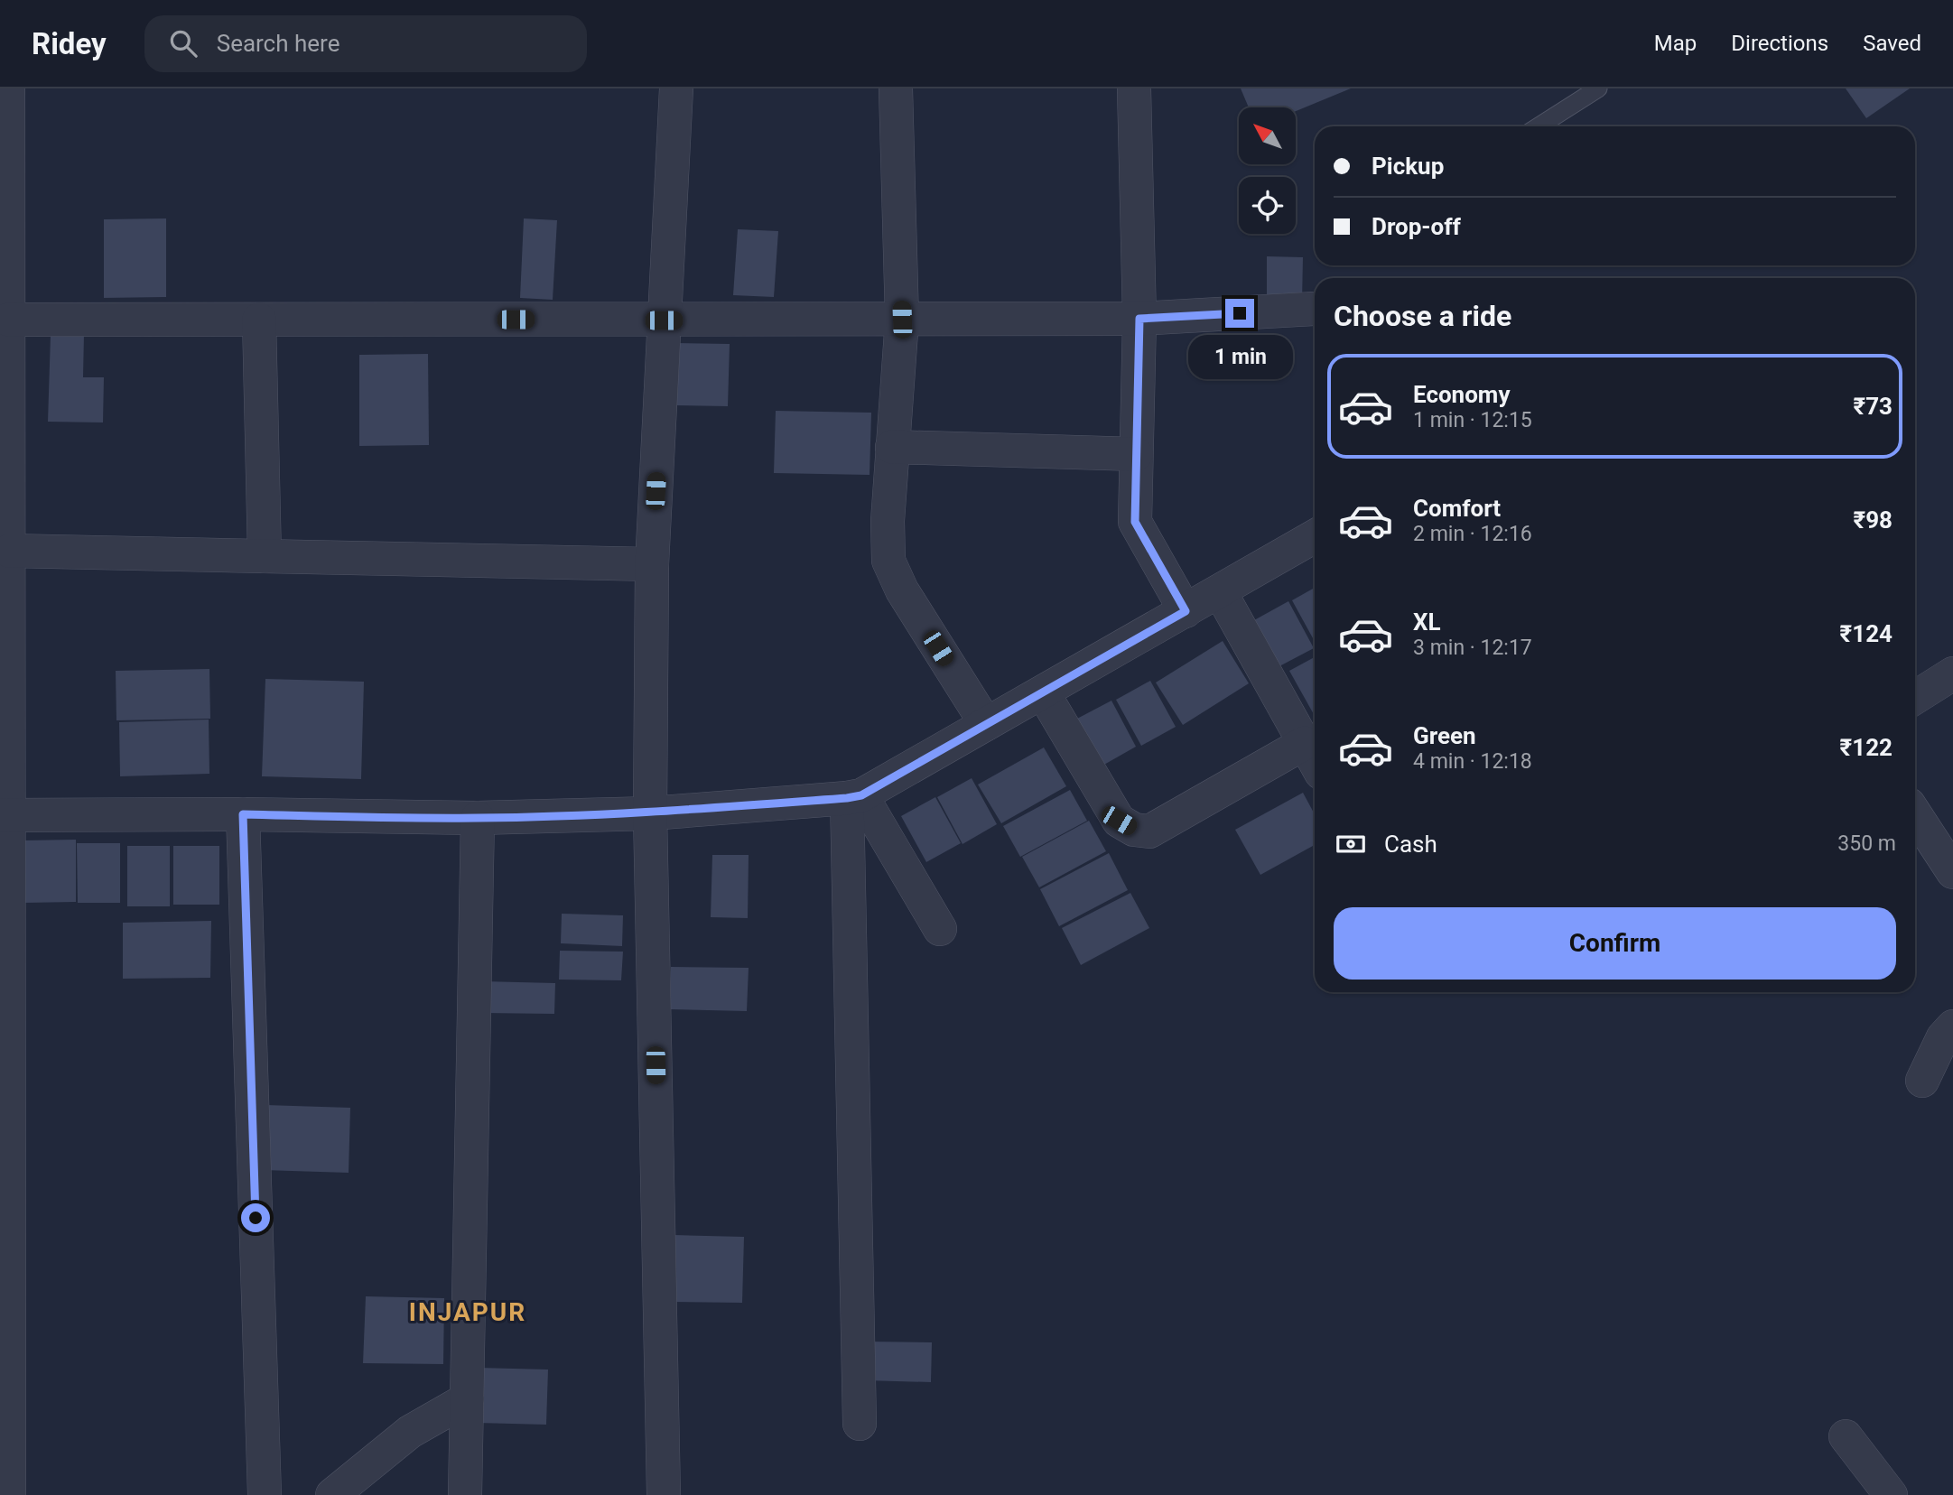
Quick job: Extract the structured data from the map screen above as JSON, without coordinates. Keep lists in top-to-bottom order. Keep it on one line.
{"districts":["INJAPUR"],"north":"top left","page":{"header":"Ridey","search":"Search here","nav":["Map","Directions","Saved"],"banner":["Pickup","Drop-off"],"heading":"Choose a ride","bubble":"1 min","list":[{"name":"Economy","note":"1 min · 12:15","value":"₹73"},{"name":"Comfort","note":"2 min · 12:16","value":"₹98"},{"name":"XL","note":"3 min · 12:17","value":"₹124"},{"name":"Green","note":"4 min · 12:18","value":"₹122"}],"pay":["Cash","350 m"],"buttons":"Confirm"}}
